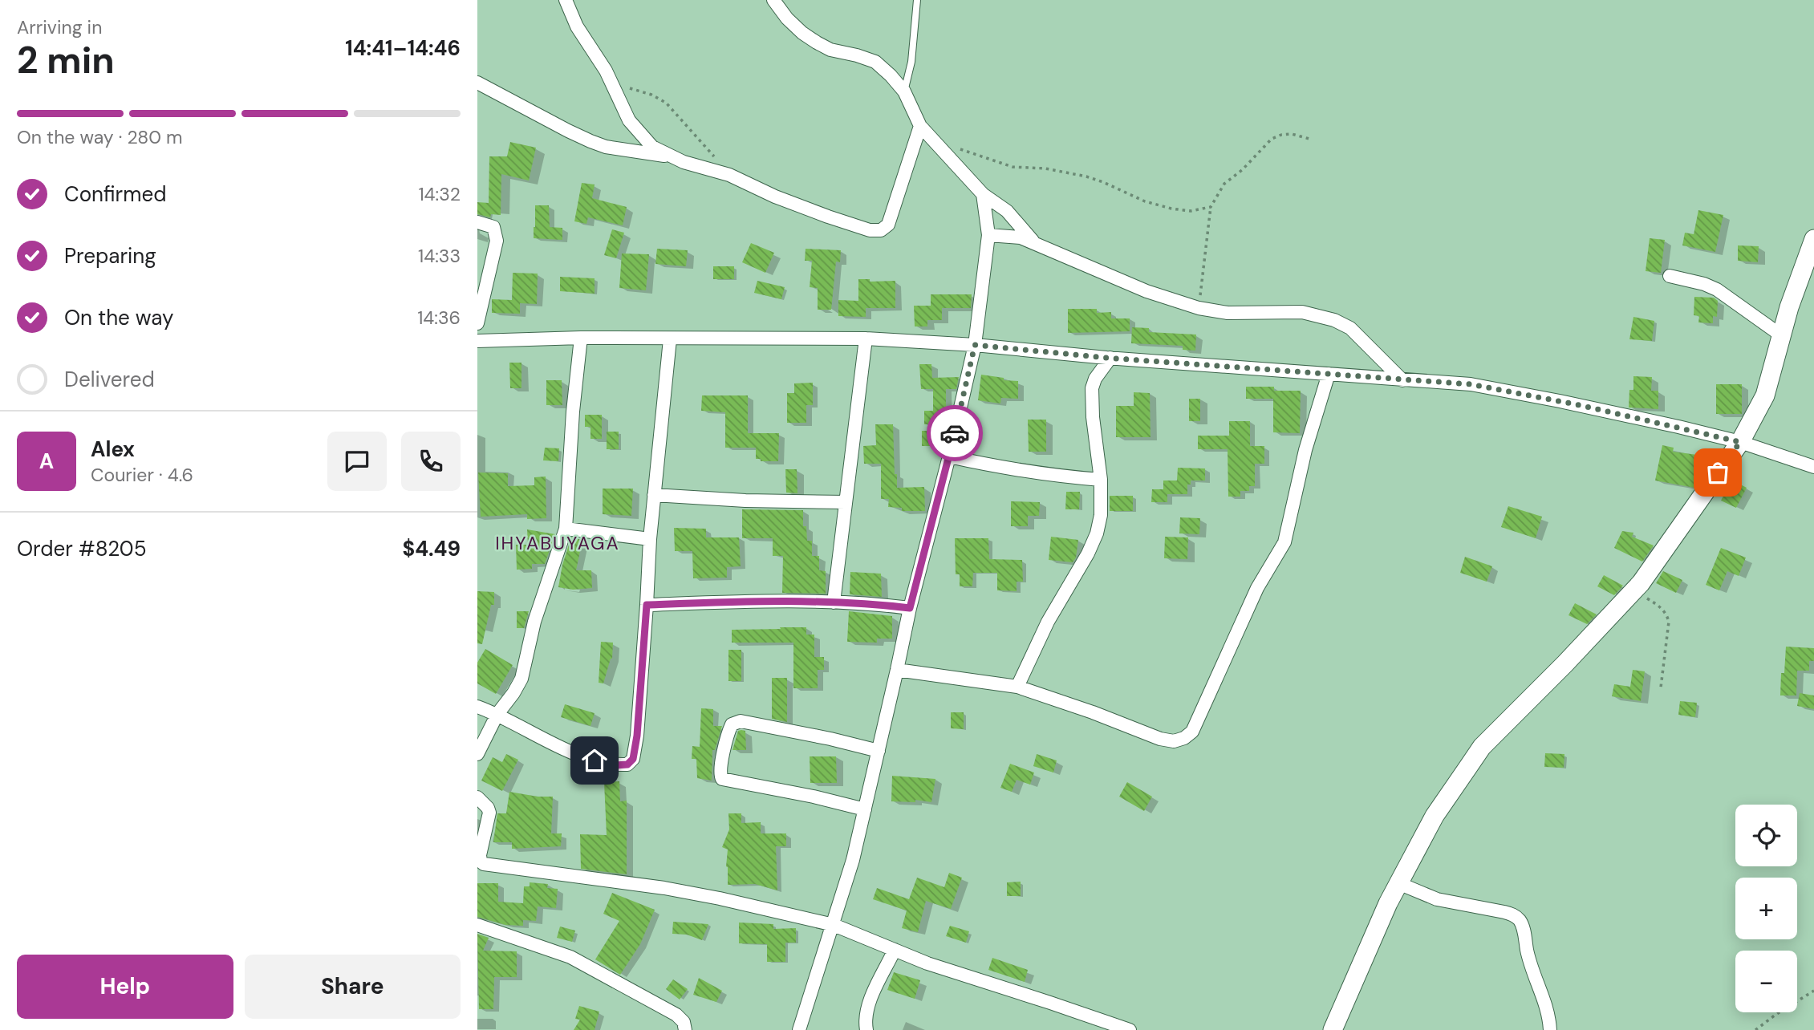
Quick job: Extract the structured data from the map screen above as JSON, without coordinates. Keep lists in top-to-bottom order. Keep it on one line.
{"districts":["IHYABUYAGA"],"page":{"heading":["2 min","Arriving in","14:41–14:46"],"panel":["Alex","Courier · 4.6","Order #8205","$4.49"],"bar":"On the way · 280 m","list":[["Confirmed","14:32"],["Preparing","14:33"],["On the way","14:36"],"Delivered"],"round":"A","map_buttons":["+","−"],"buttons":["Help","Share"]}}
